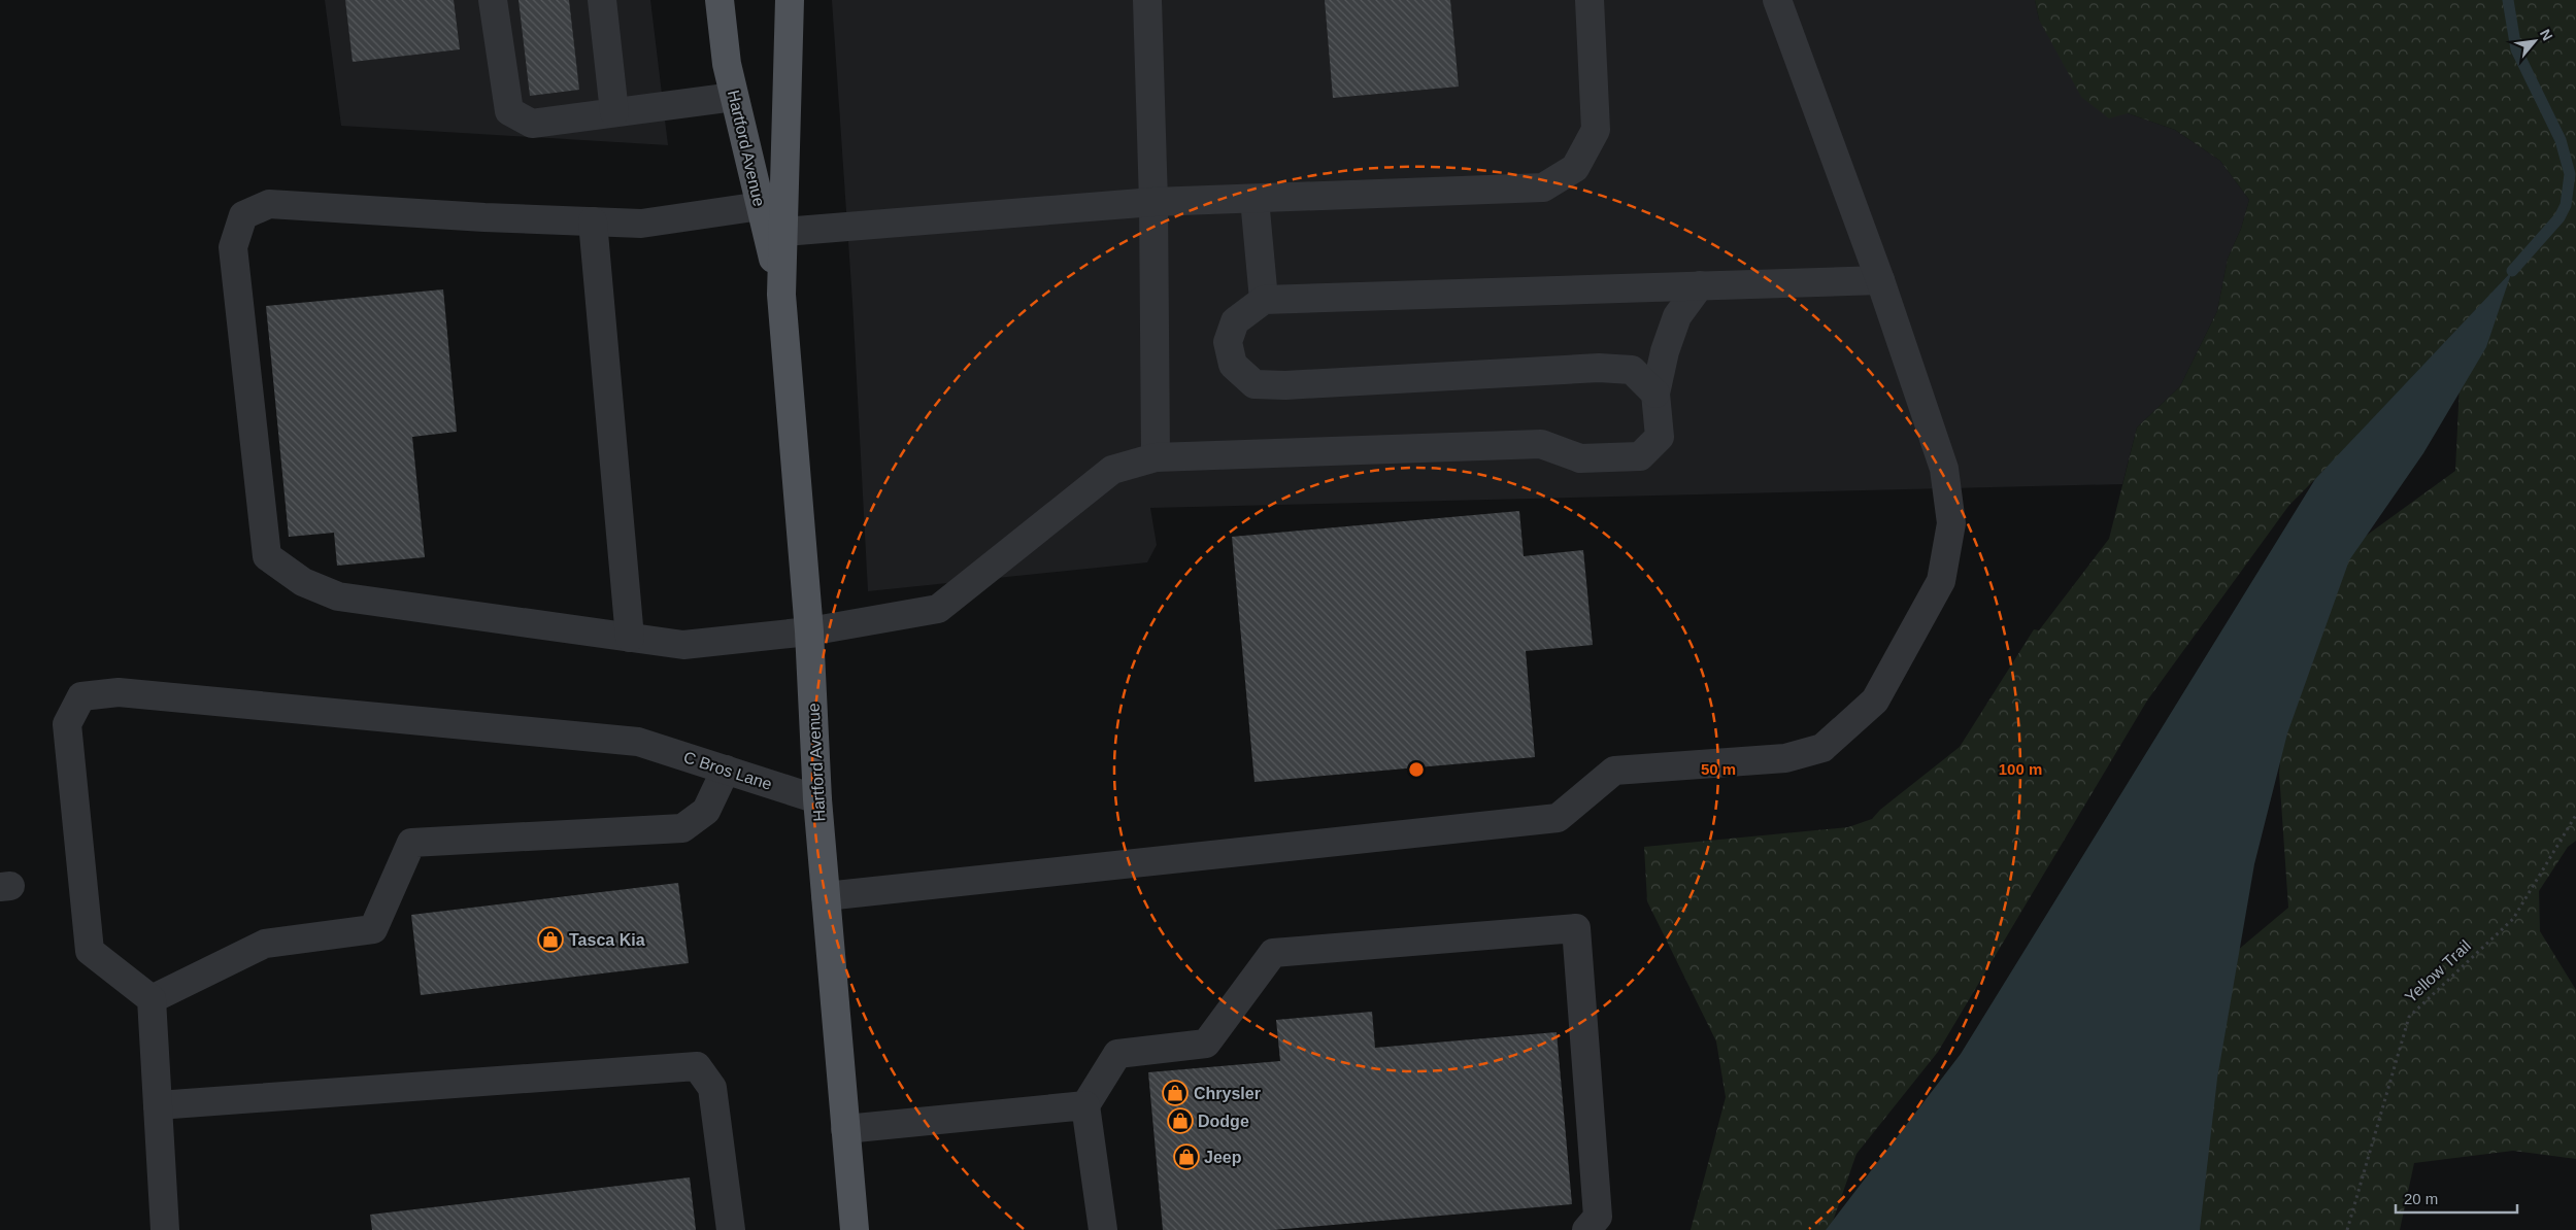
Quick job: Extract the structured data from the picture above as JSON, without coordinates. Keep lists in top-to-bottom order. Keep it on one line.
{"streets":{"main road":["Hartford Avenue"],"lane":["C Bros Lane"],"path":["Yellow Trail"]},"crossings":[["Hartford Avenue","C Bros Lane"]],"places":{"shop":["Tasca Kia","Chrysler","Dodge","Jeep"]},"scale_bar":"20 m","north":"top right","rings":["50 m","100 m"]}
